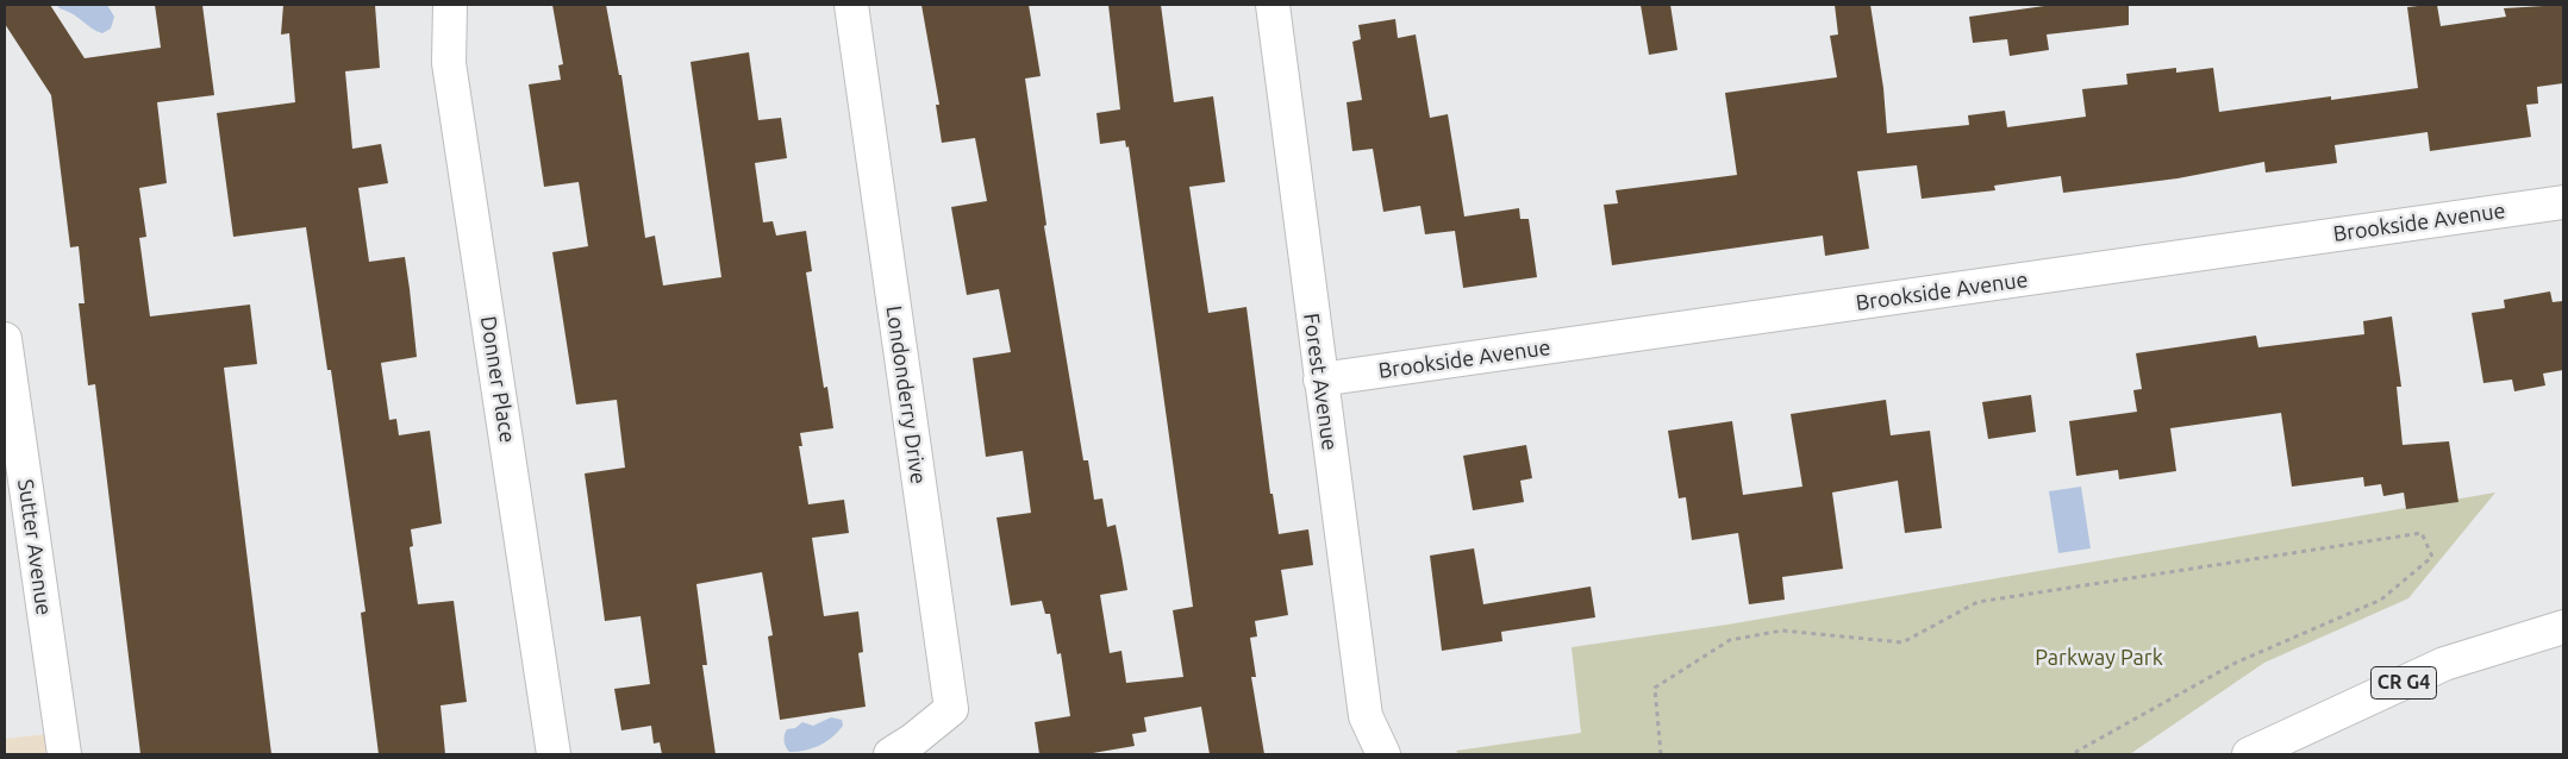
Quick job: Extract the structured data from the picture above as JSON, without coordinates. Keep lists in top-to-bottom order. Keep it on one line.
{"streets":{"main road":["Brookside Avenue","Donner Place","Forest Avenue","Londonderry Drive","Sutter Avenue","CR G4"]},"crossings":[["Brookside Avenue","Forest Avenue"]],"parks":["Parkway Park"]}
